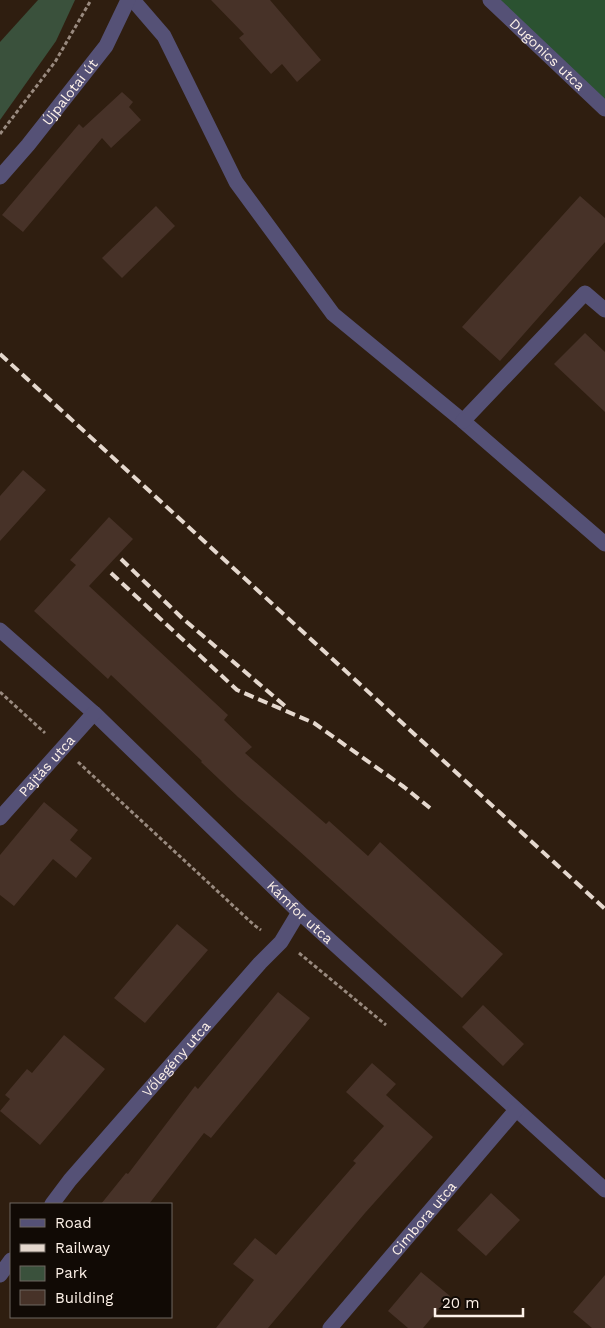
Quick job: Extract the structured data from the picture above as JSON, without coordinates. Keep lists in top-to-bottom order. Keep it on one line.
{"streets":{"street":["Dugonics utca","Újpalotai út","Pajtás utca","Kámfor utca","Vőlegény utca","Cimbora utca"]},"crossings":[["Pajtás utca","Kámfor utca"],["Kámfor utca","Vőlegény utca"],["Kámfor utca","Cimbora utca"]],"legend":["Road","Railway","Park","Building"],"scale_bar":"20 m"}
